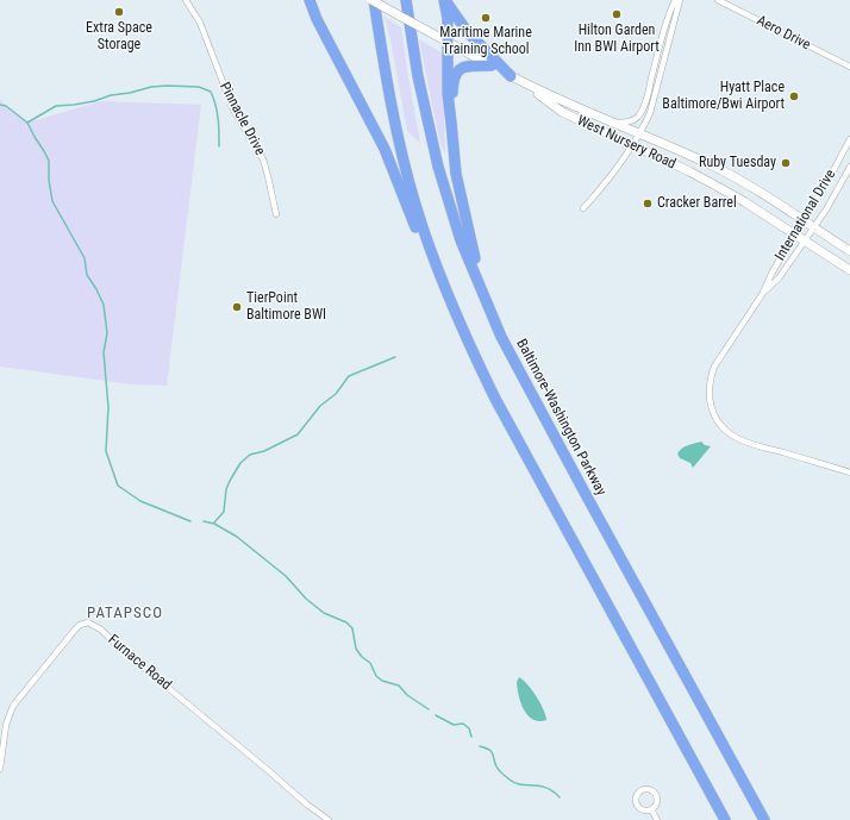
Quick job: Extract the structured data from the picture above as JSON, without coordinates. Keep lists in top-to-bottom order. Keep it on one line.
{"streets":{"highway":["Baltimore-Washington Parkway"],"main road":["West Nursery Road"],"street":["Aero Drive","Pinnacle Drive","International Drive","Furnace Road"]},"crossings":[["West Nursery Road","International Drive"]],"districts":["PATAPSCO"],"places":["Extra Space Storage","Hilton Garden Inn BWI Airport","Maritime Marine Training School","Hyatt Place Baltimore/Bwi Airport","Ruby Tuesday","Cracker Barrel","TierPoint Baltimore BWI"]}
